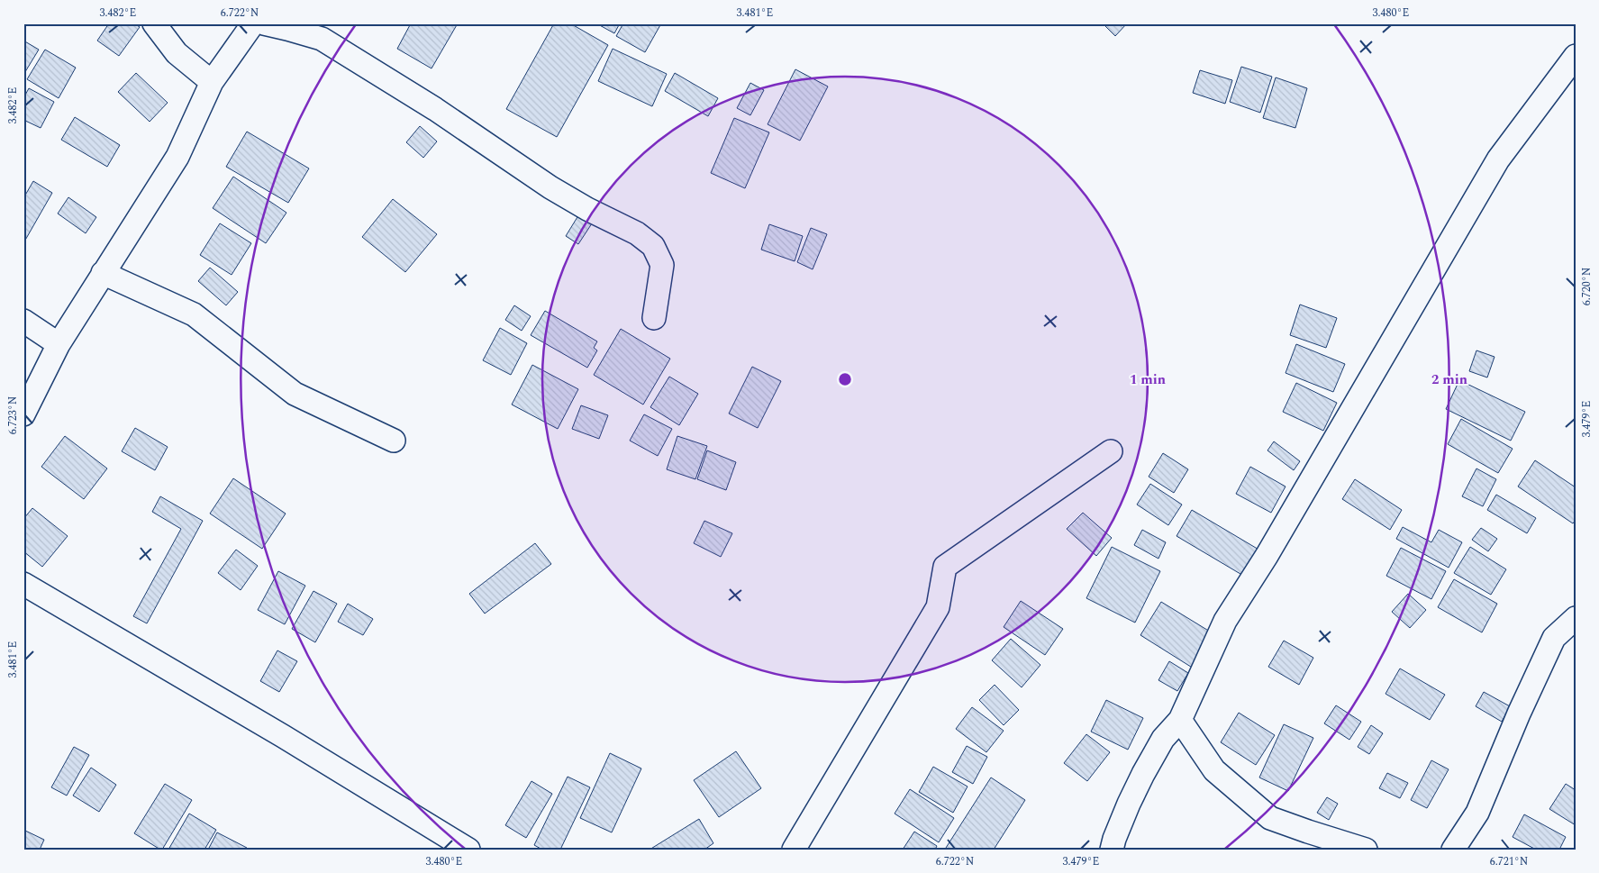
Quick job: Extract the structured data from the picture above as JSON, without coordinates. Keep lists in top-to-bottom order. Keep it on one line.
{"coordinates":["3.482°E","6.722°N","3.481°E","3.480°E","6.720°N","6.723°N","3.479°E","6.721°N"],"rings":["1 min","2 min"]}
